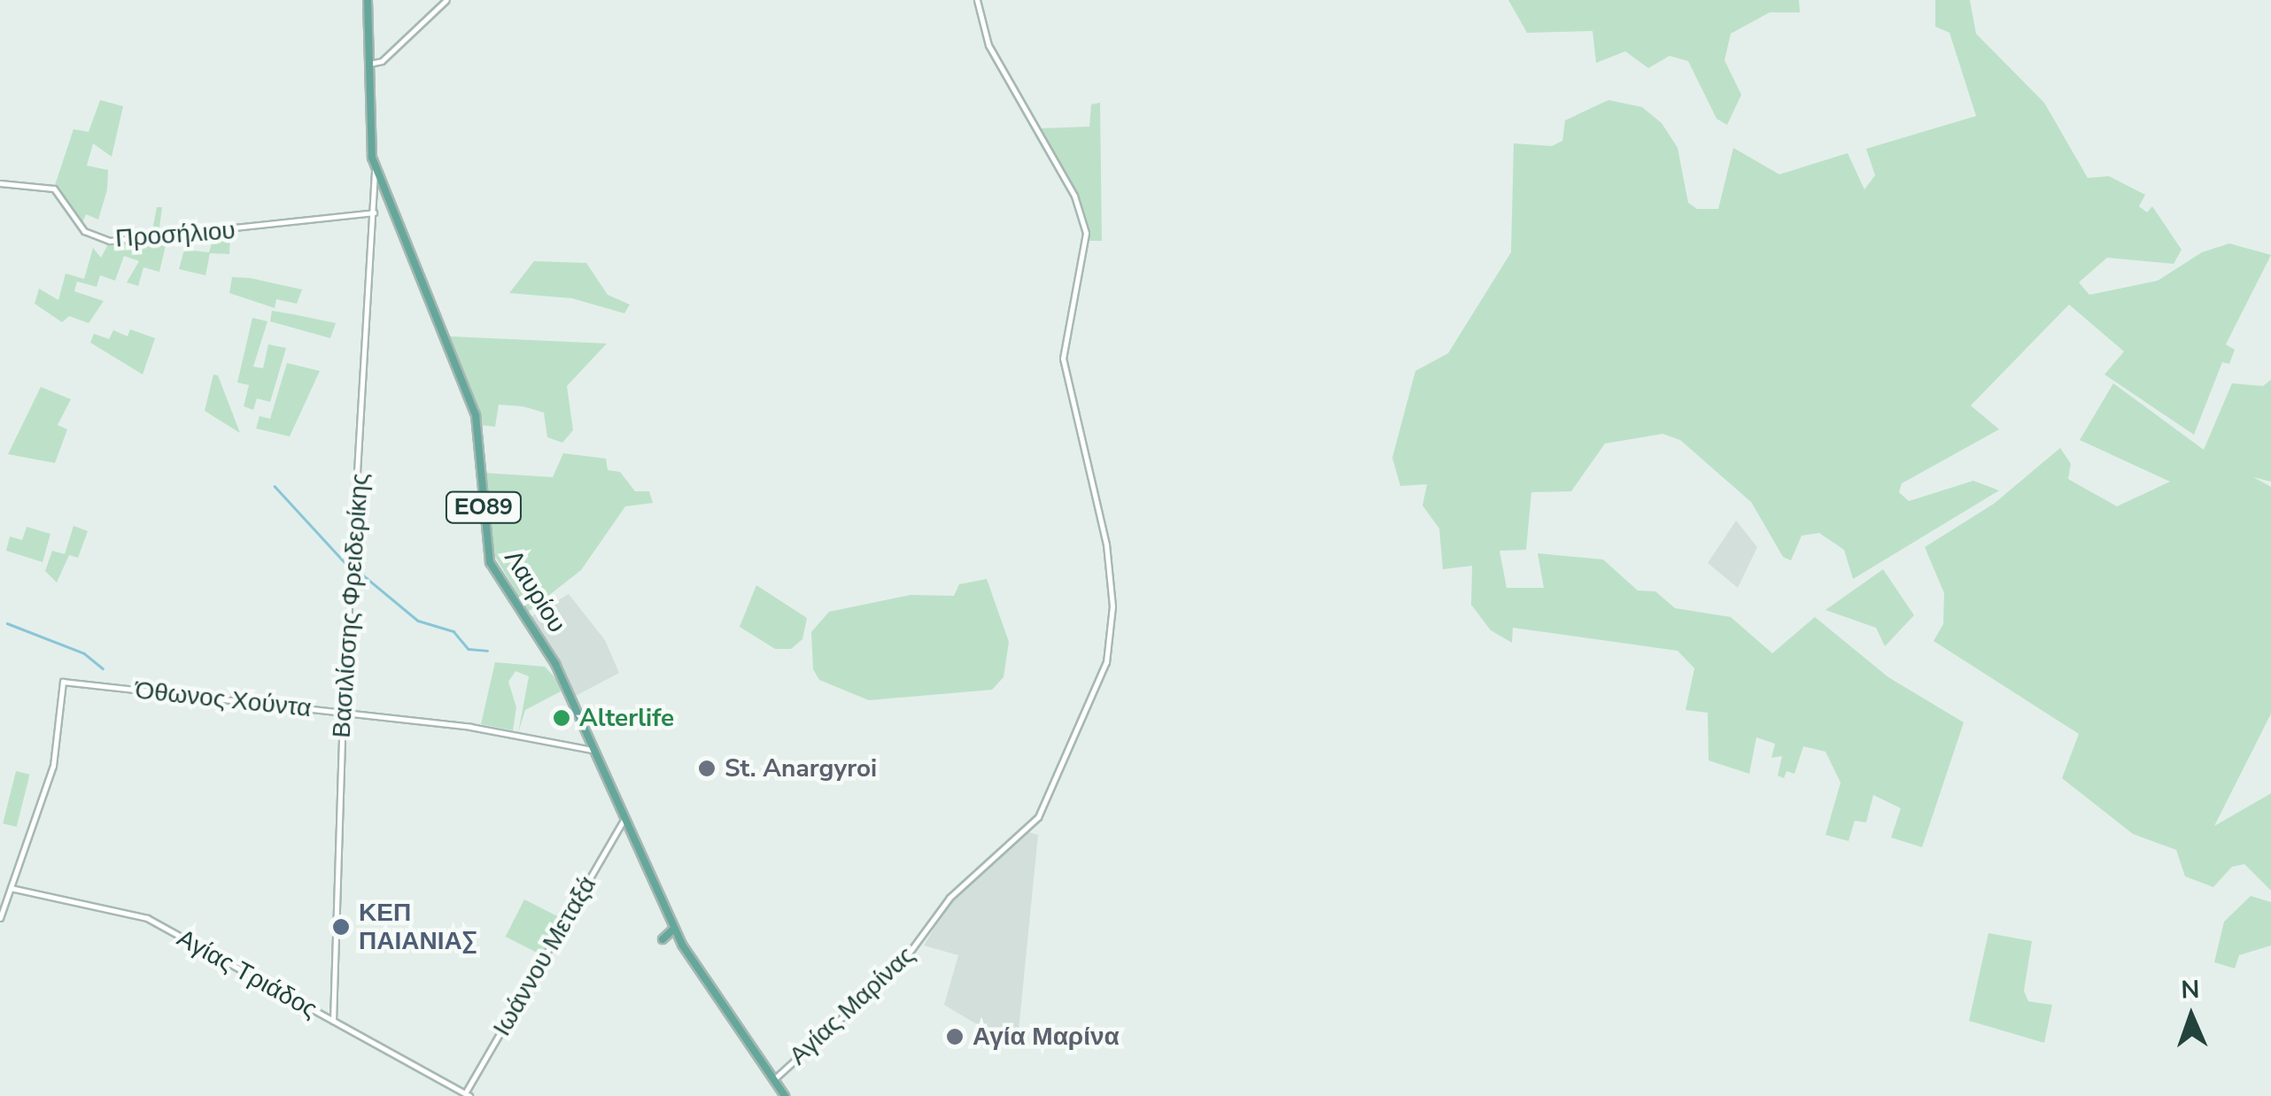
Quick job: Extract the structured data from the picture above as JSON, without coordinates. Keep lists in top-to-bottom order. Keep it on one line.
{"streets":{"main road":["ΕΟ89","Λαυρίου"],"street":["Προσήλιου","Βασιλίσσης Φρειδερίκης","Όθωνος Χούντα","Ιωάννου Μεταξά","Αγίας Τριάδος","Αγίας Μαρίνας"]},"crossings":[["Προσήλιου","Βασιλίσσης Φρειδερίκης"],["Λαυρίου","Βασιλίσσης Φρειδερίκης"],["Λαυρίου","Όθωνος Χούντα"],["Λαυρίου","Ιωάννου Μεταξά"],["Λαυρίου","Αγίας Μαρίνας"],["Βασιλίσσης Φρειδερίκης","Όθωνος Χούντα"],["Βασιλίσσης Φρειδερίκης","Αγίας Τριάδος"],["Όθωνος Χούντα","Αγίας Τριάδος"],["Ιωάννου Μεταξά","Αγίας Τριάδος"]],"places":["Alterlife","St. Anargyroi","ΚΕΠ ΠΑΙΑΝΙΑΣ","Αγία Μαρίνα"],"north":"top"}
